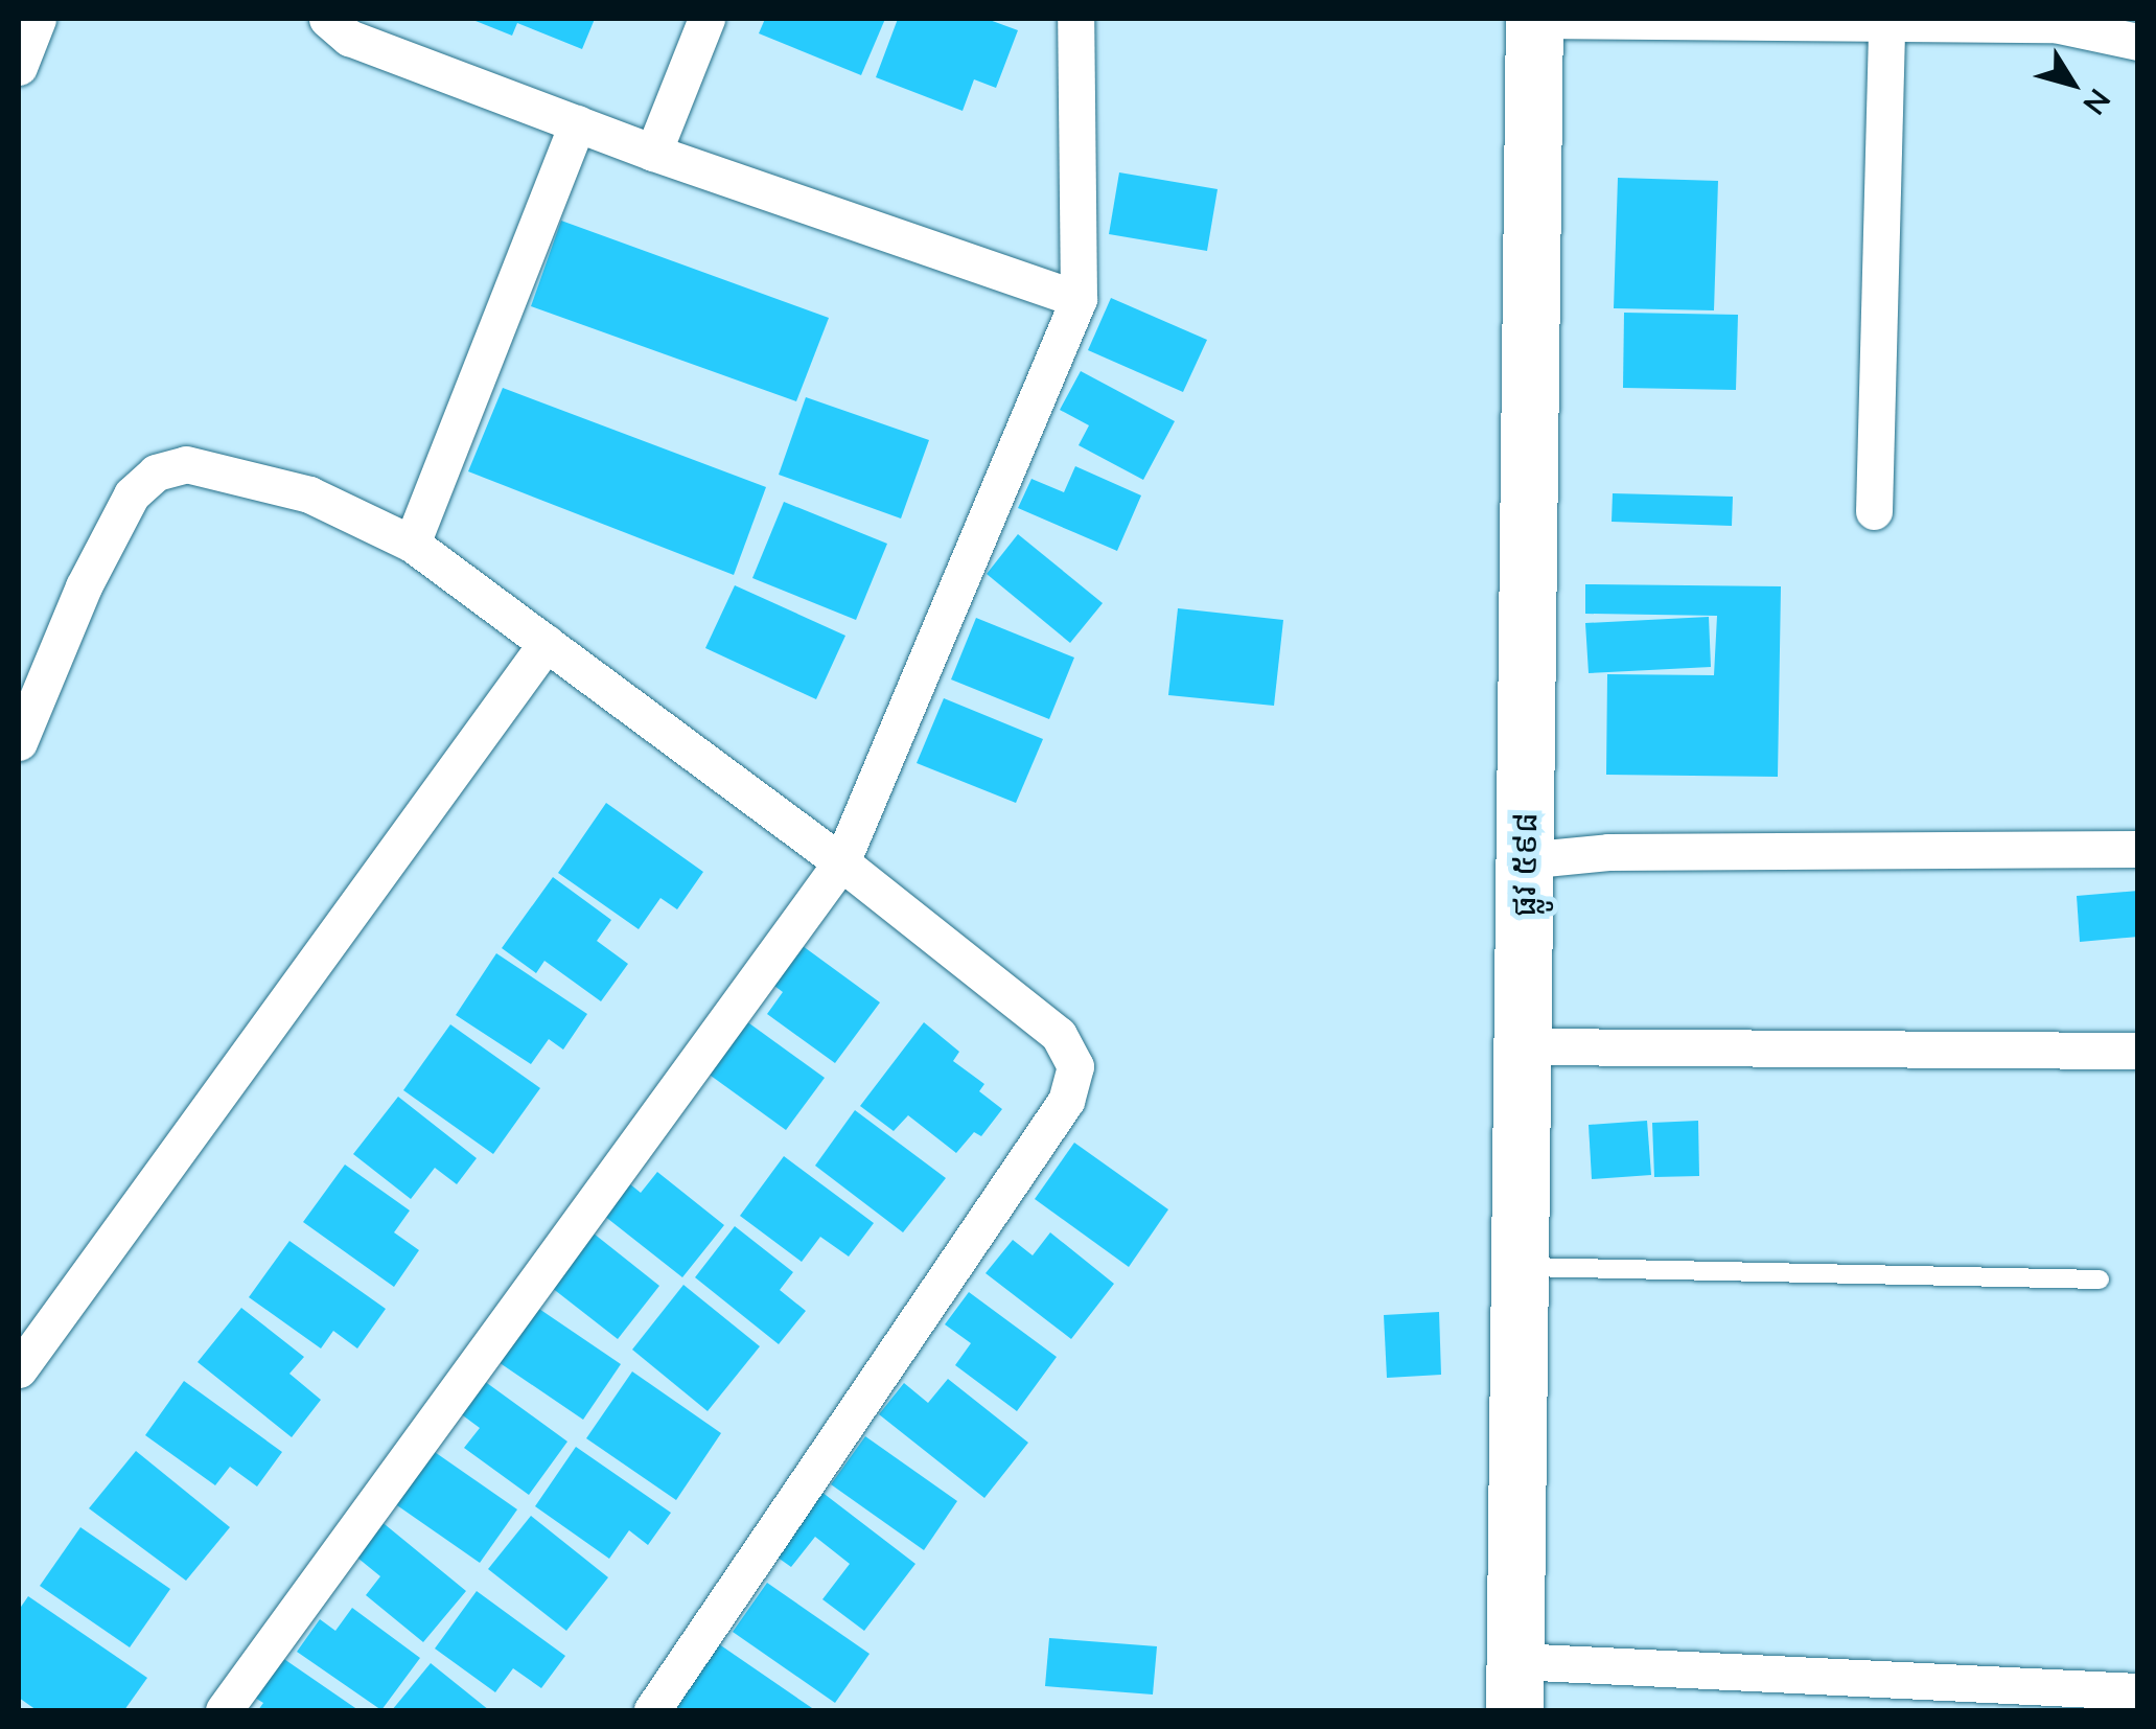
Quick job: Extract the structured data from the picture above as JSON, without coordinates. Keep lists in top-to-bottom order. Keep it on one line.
{"streets":{"main road":["ផ្លូវ ៥៩៨"]},"north":"bottom right"}
